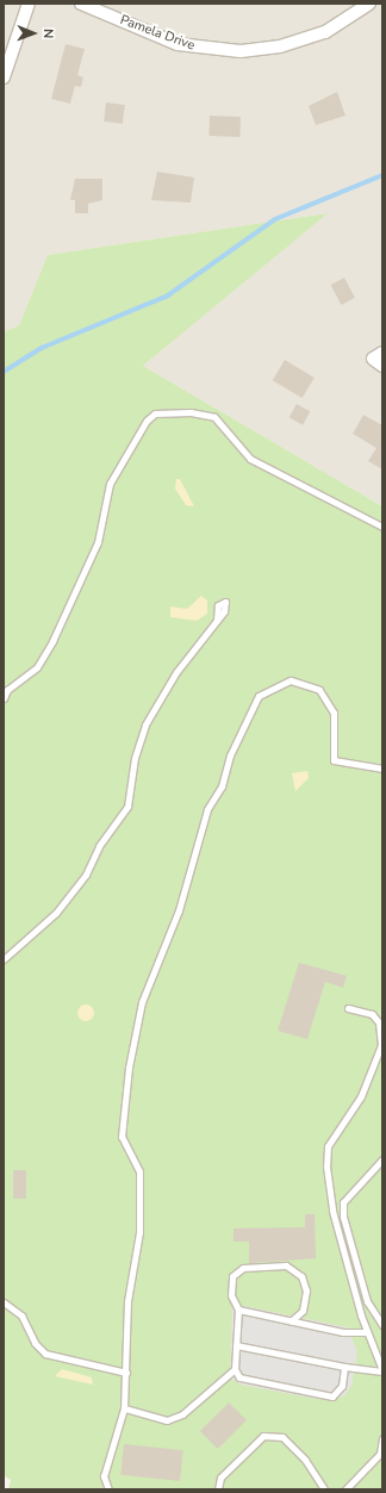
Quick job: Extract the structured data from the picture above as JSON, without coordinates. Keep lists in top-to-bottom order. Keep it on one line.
{"streets":{"street":["Pamela Drive"]},"north":"right"}
